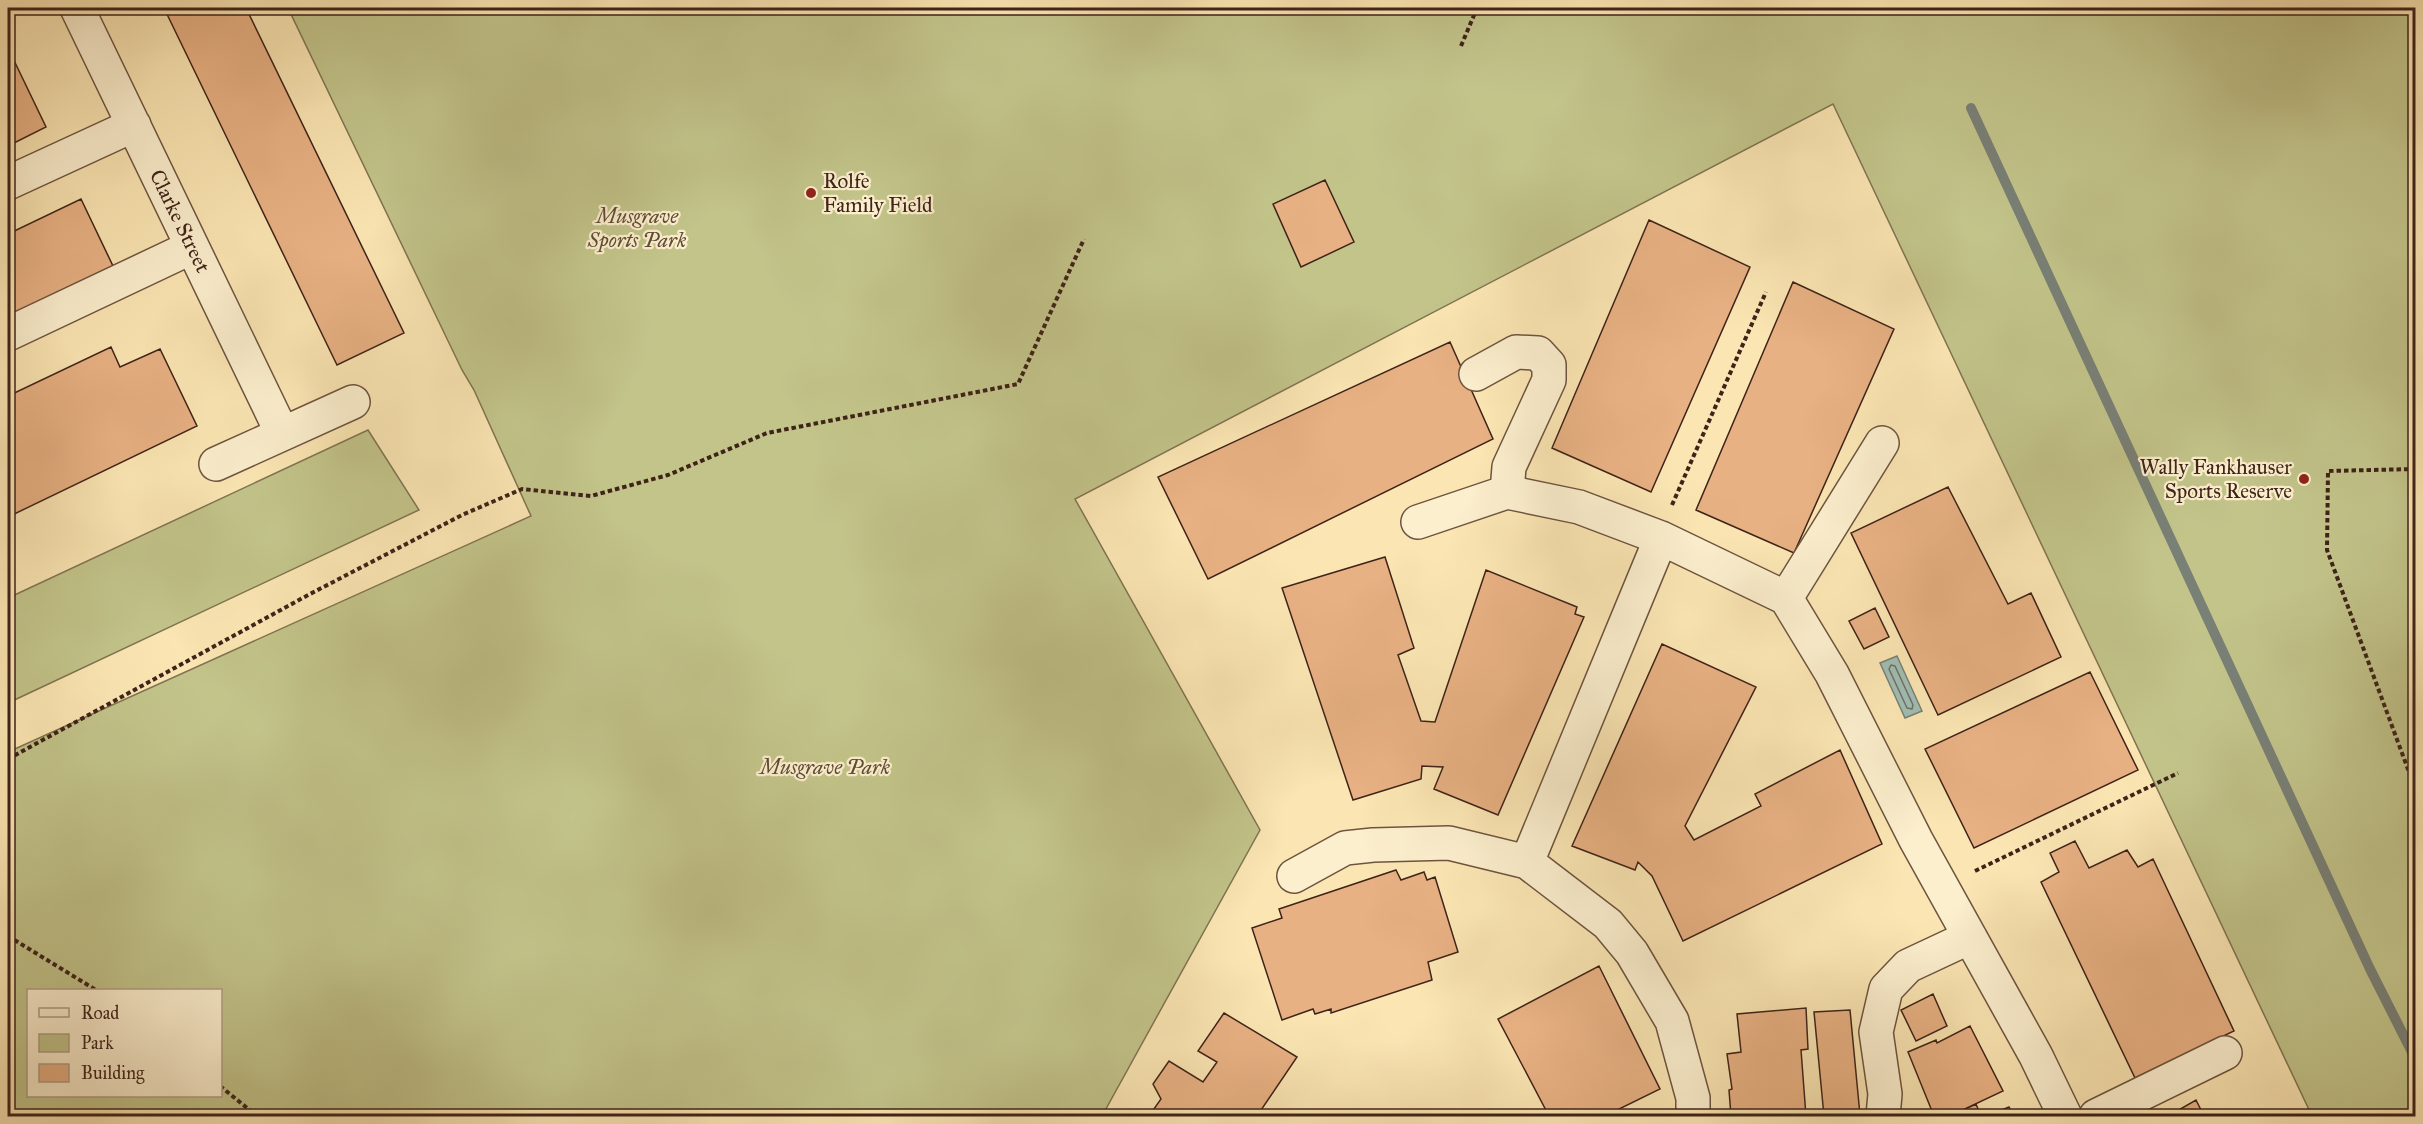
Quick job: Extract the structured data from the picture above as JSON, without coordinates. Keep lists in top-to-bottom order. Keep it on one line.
{"streets":{"street":["Clarke Street"]},"parks":["Musgrave Sports Park","Musgrave Park"],"places":["Rolfe Family Field","Wally Fankhauser Sports Reserve"],"legend":["Road","Park","Building"]}
